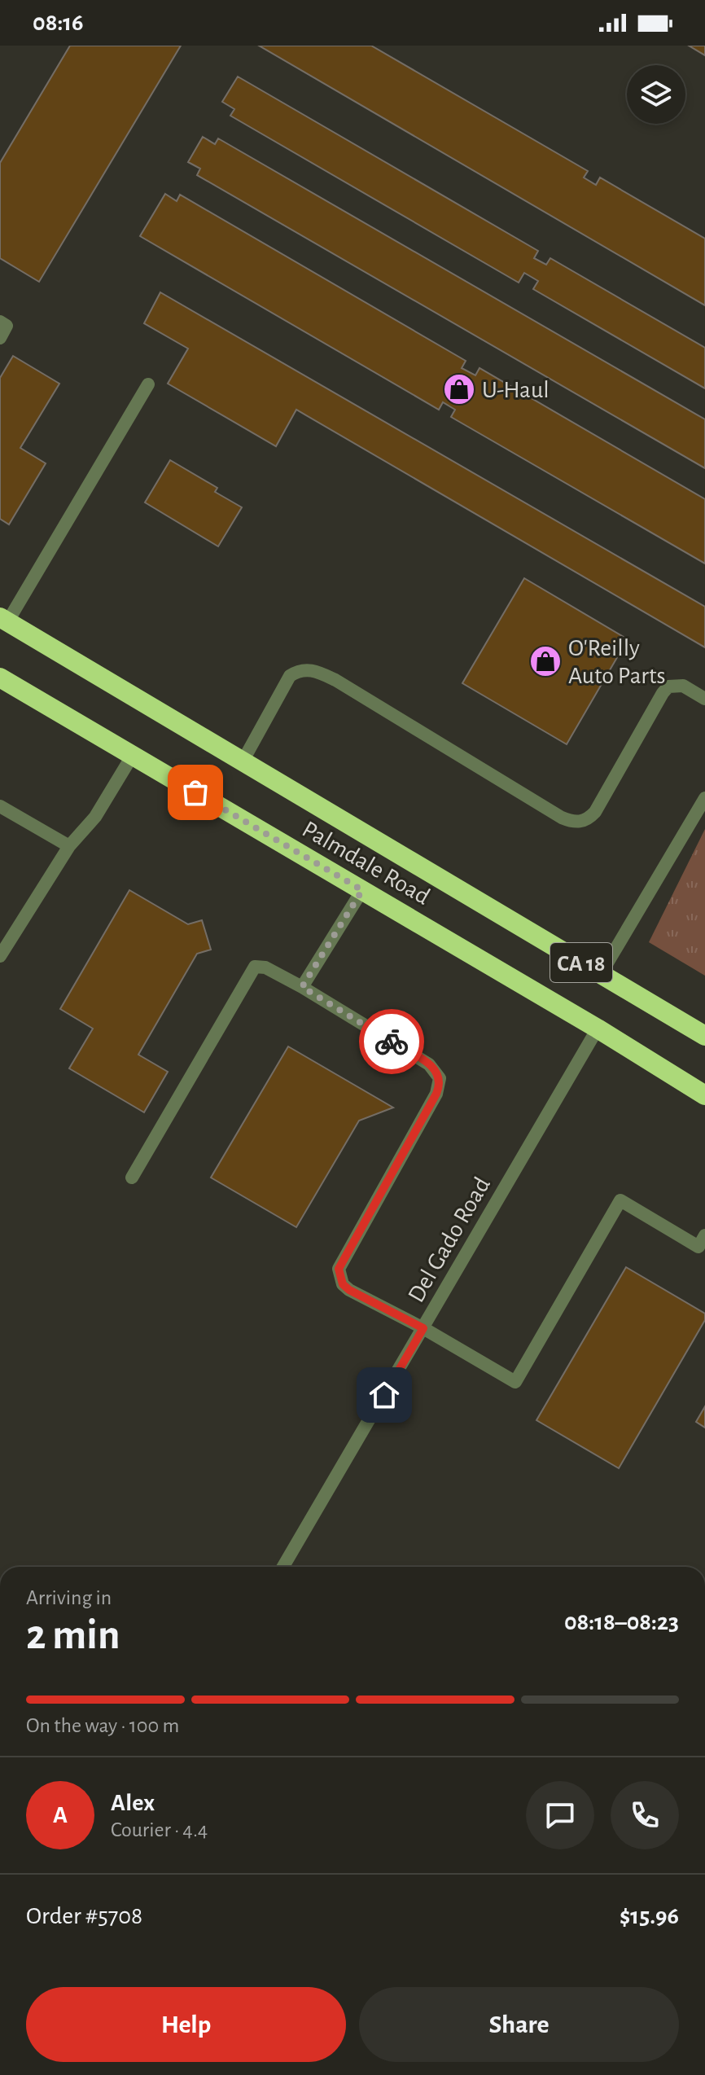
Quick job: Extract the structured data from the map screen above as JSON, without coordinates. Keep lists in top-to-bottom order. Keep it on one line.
{"streets":{"highway":["Palmdale Road","CA 18"],"street":["Del Gado Road"]},"crossings":[["Palmdale Road","Del Gado Road"]],"places":{"shop":["U-Haul","O'Reilly Auto Parts"]},"page":{"status":"08:16","heading":["2 min","Arriving in","08:18–08:23"],"panel":["Alex","Courier · 4.4","Order #5708","$15.96"],"bar":"On the way · 100 m","round":"A","buttons":["Help","Share"]}}
